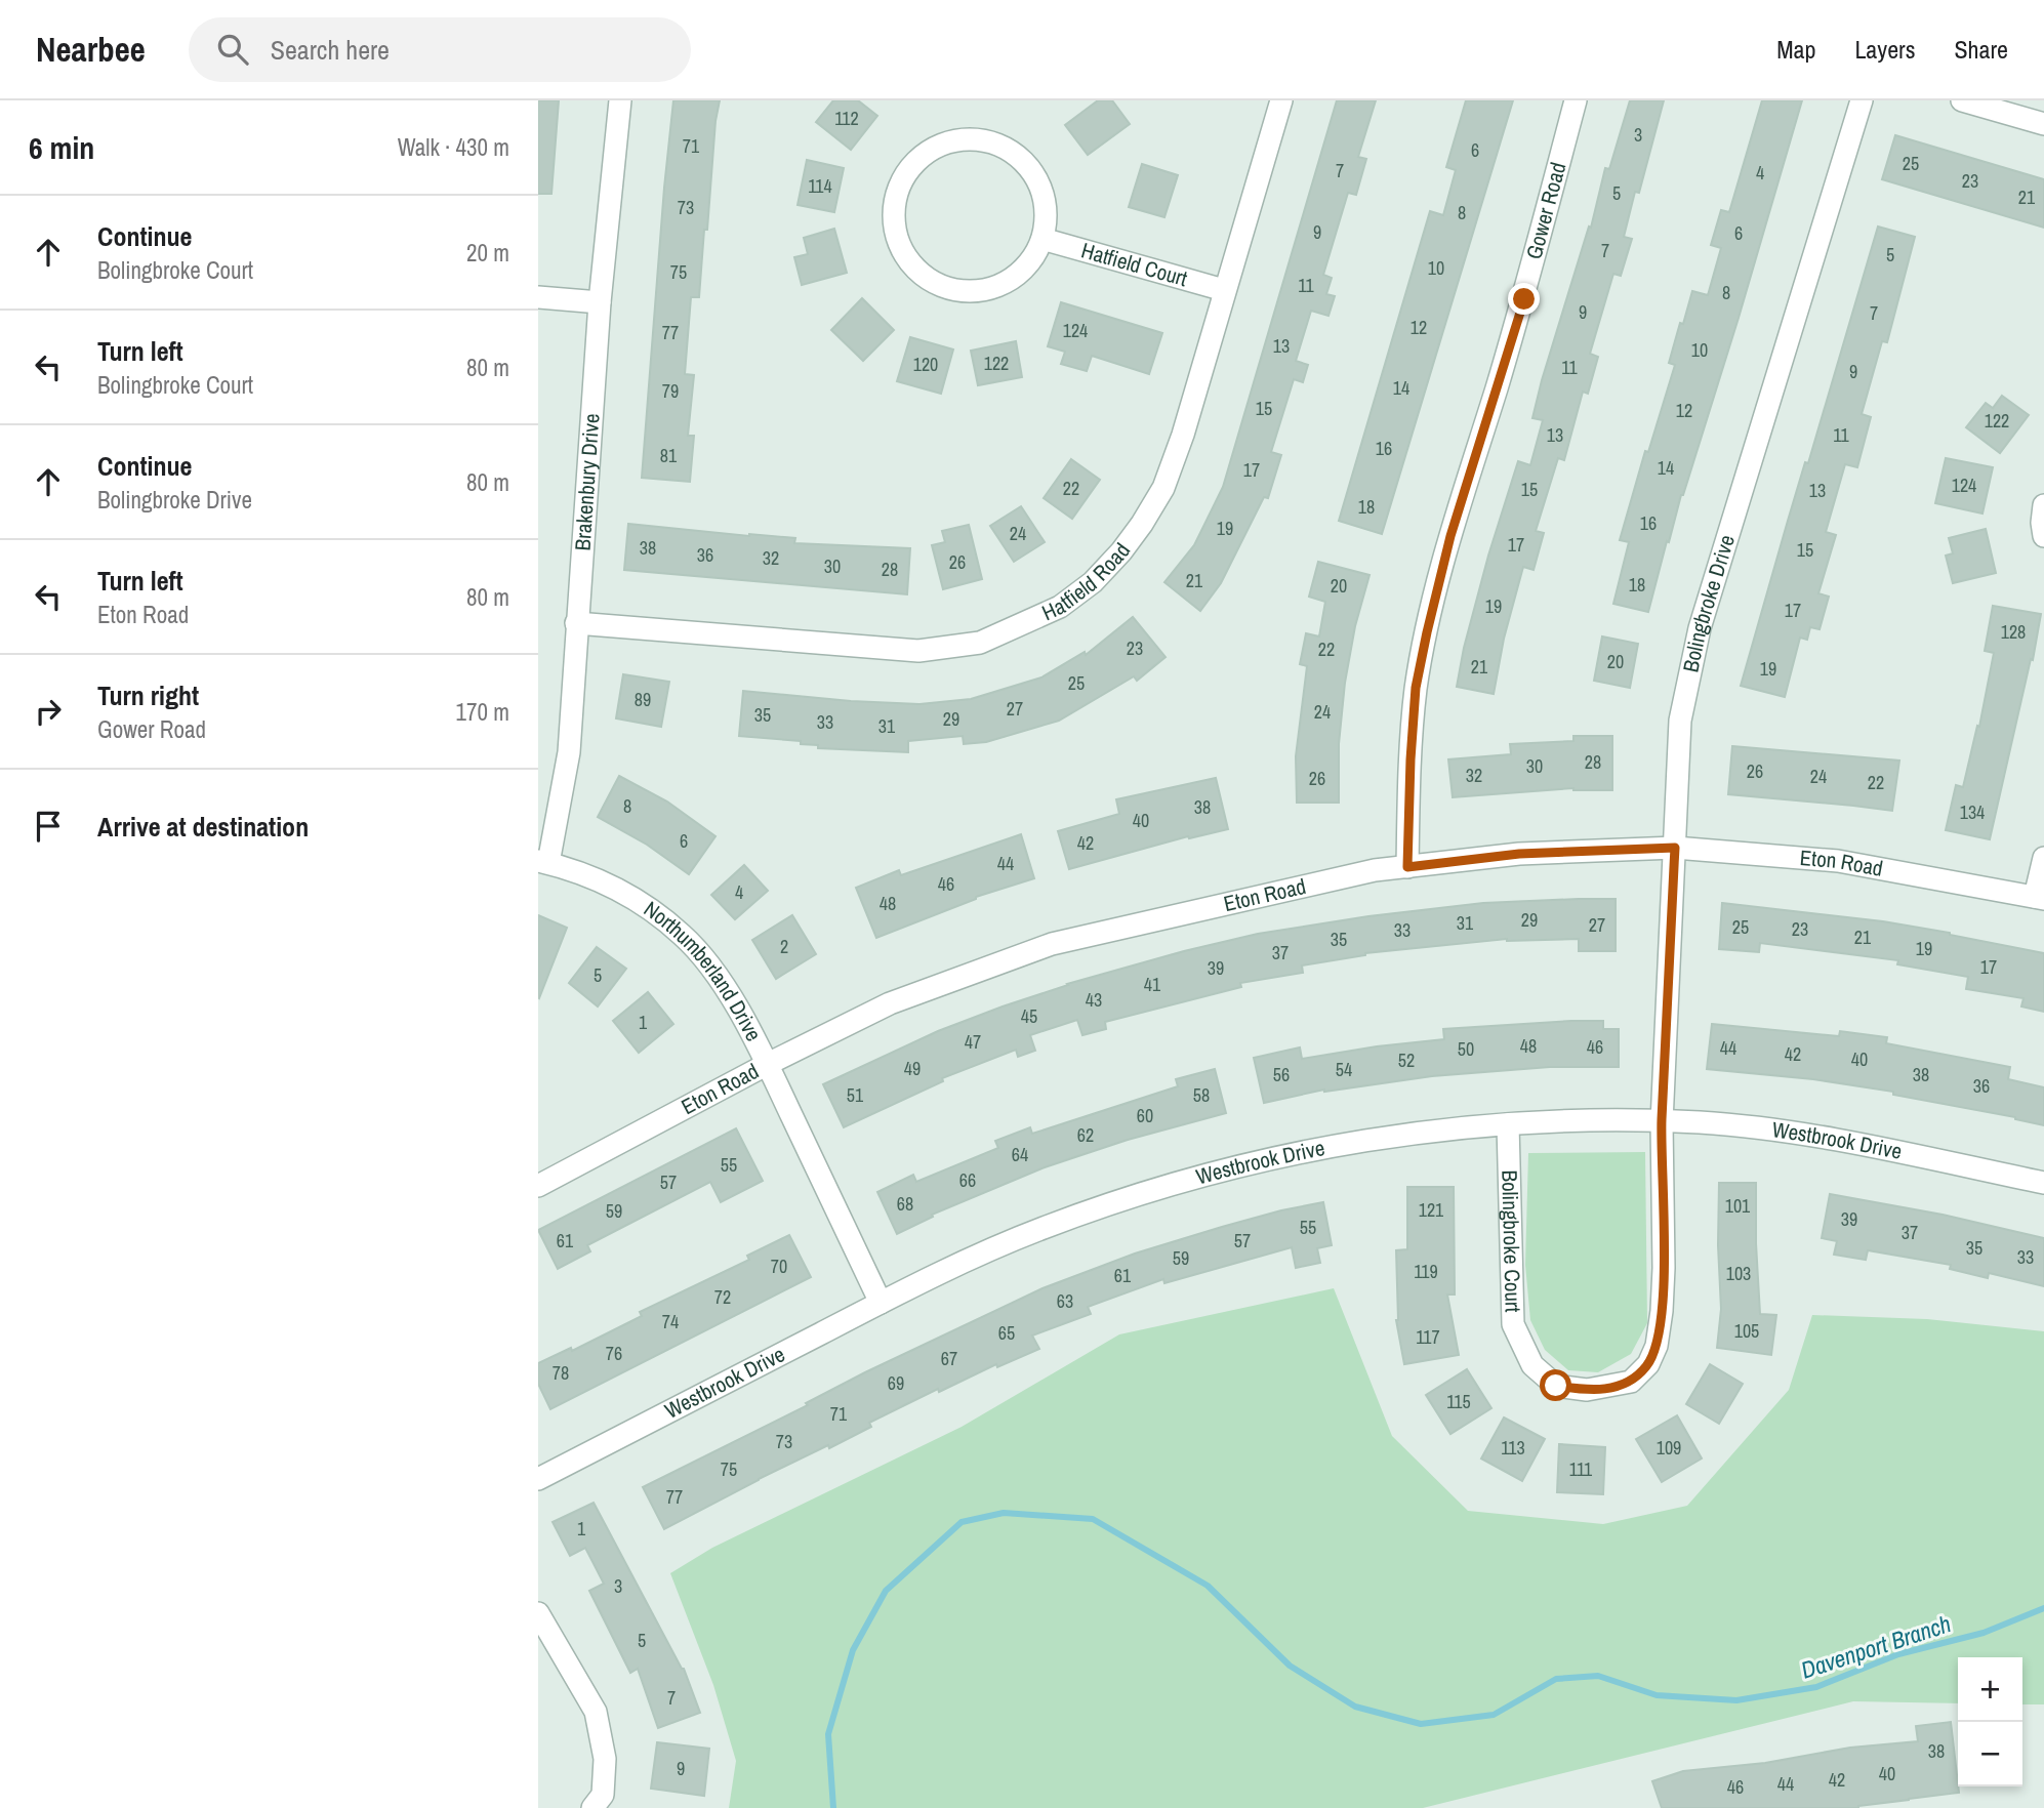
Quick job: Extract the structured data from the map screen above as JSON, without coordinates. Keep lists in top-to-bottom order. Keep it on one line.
{"streets":{"street":["Gower Road","Hatfield Court","Brakenbury Drive","Hatfield Road","Bolingbroke Drive","Eton Road","Northumberland Drive","Westbrook Drive","Bolingbroke Court"]},"crossings":[["Gower Road","Eton Road"],["Hatfield Court","Hatfield Road"],["Brakenbury Drive","Hatfield Road"],["Brakenbury Drive","Northumberland Drive"],["Bolingbroke Drive","Eton Road"],["Bolingbroke Drive","Westbrook Drive"],["Bolingbroke Drive","Bolingbroke Court"],["Eton Road","Northumberland Drive"],["Northumberland Drive","Westbrook Drive"],["Westbrook Drive","Bolingbroke Court"]],"water":["Davenport Branch"],"house_numbers":["112","3","71","6","25","7","4","23","114","5","21","73","8","9","6","7","5","10","75","11","8","9","7","12","124","77","13","10","122","120","11","9","14","79","15","12","122","13","11","16","81","14","17","124","22","15","13","18","16","19","24","17","38","15","36","32","26","30","28","21","18","20","19","17","128","23","22","20","21","19","25","89","27","24","35","29","33","31","28","30","26","32","24","26","22","8","38","134","40","6","42","44","46","4","48","29","31","27","25","23","33","21","35","2","19","37","17","39","5","41","43","45","1","47","48","46","44","50","42","40","52","49","54","56","38","36","51","58","60","62","64","55","66","57","68","101","121","59","39","55","37","61","57","35","33","59","70","119","103","61","72","63","74","105","65","117","76","67","78","69","115","71","73","113","109","75","111","77","1","3","5","7","38","9","40","42","44","46"],"page":{"header":"Nearbee","search":"Search here","nav":["Map","Layers","Share"],"heading":["6 min","Walk · 430 m"],"list":[["Continue","Bolingbroke Court","20 m"],["Turn left","Bolingbroke Court","80 m"],["Continue","Bolingbroke Drive","80 m"],["Turn left","Eton Road","80 m"],["Turn right","Gower Road","170 m"],"Arrive at destination"],"map_buttons":["+","−"]}}
